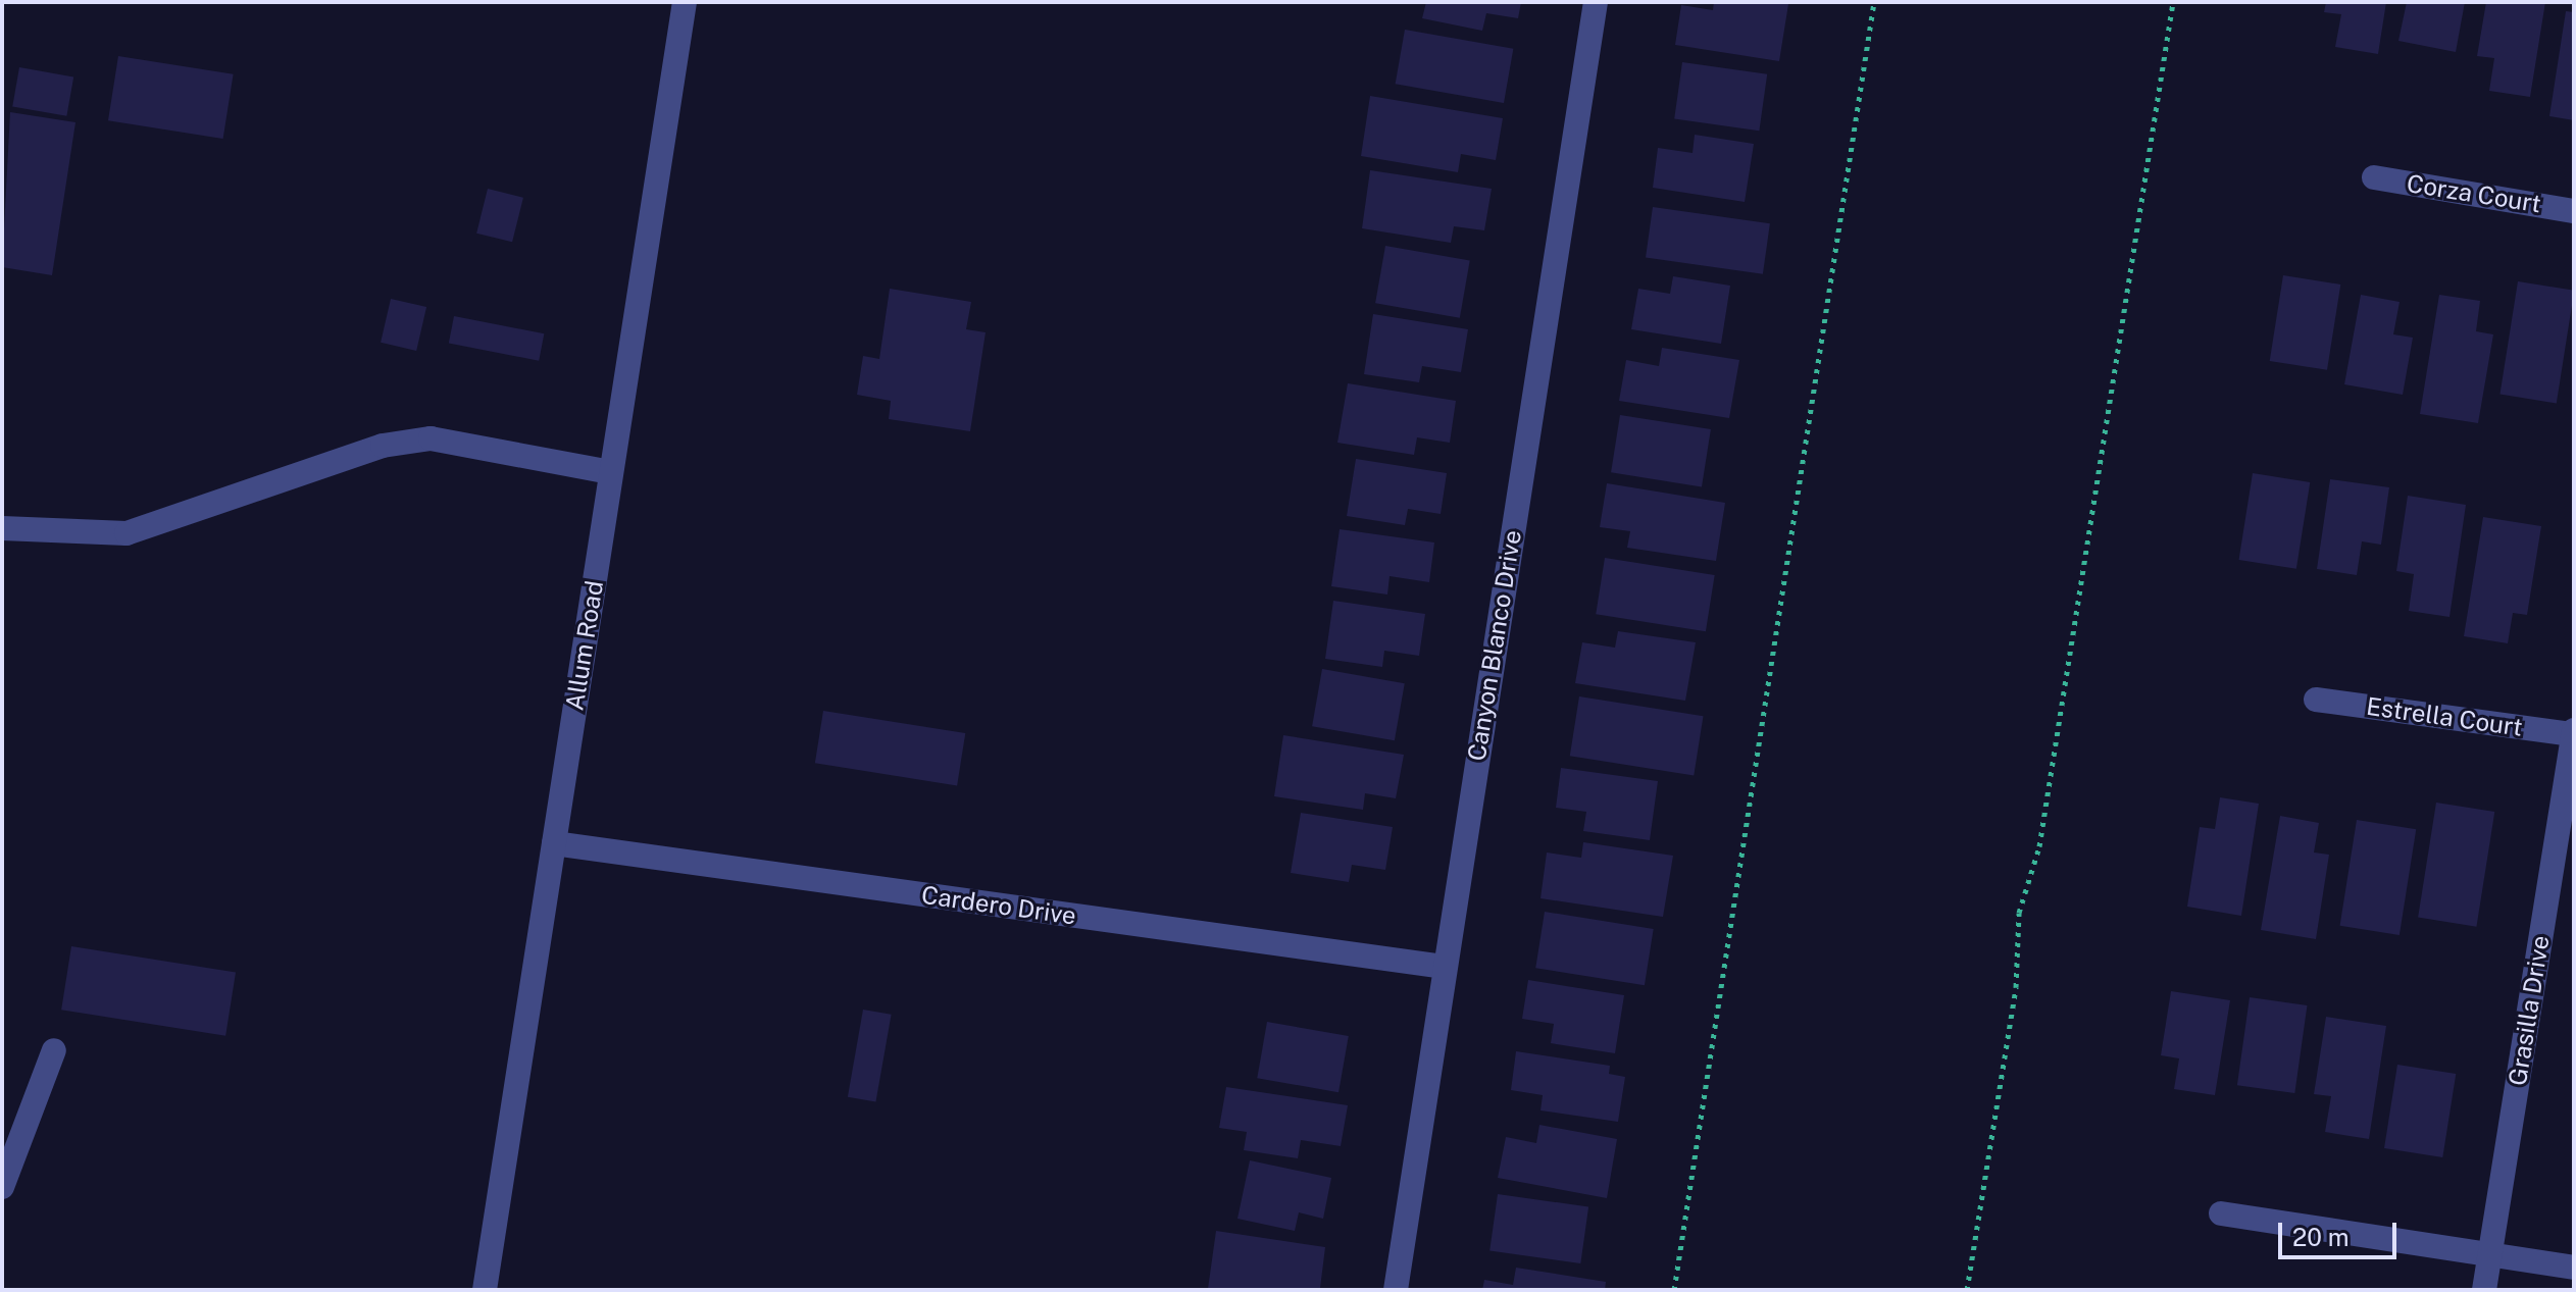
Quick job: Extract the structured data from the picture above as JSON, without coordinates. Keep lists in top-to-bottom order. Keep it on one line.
{"streets":{"street":["Corza Court","Allum Road","Canyon Blanco Drive","Estrella Court","Cardero Drive","Grasilla Drive"]},"crossings":[["Allum Road","Cardero Drive"],["Canyon Blanco Drive","Cardero Drive"],["Estrella Court","Grasilla Drive"]],"scale_bar":"20 m"}
